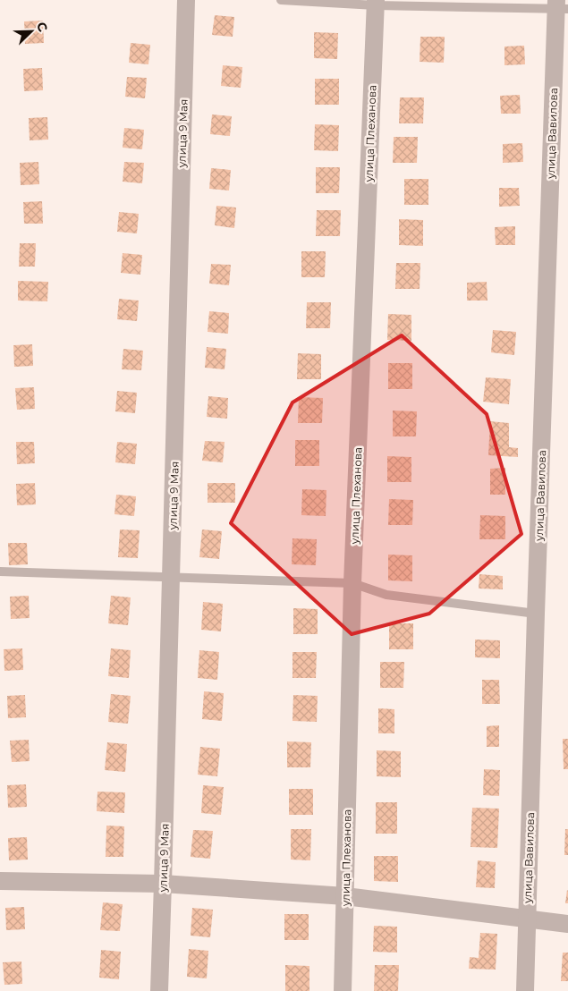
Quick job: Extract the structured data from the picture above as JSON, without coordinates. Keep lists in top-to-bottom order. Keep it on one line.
{"streets":{"street":["улица 9 Мая","улица Плеханова","улица Вавилова"]},"north":"top right"}
